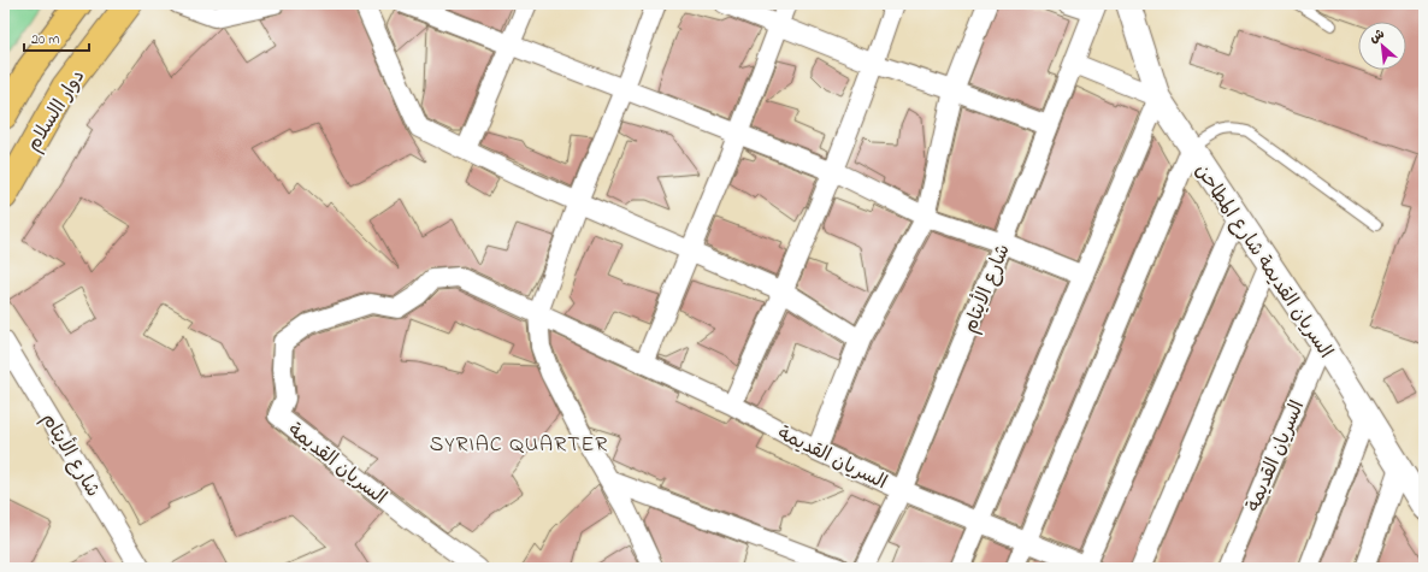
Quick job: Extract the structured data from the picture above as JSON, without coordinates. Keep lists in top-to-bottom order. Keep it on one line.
{"streets":{"main road":["دوار االسلام"],"street":["السريان القديمة شارع المطاحن","شارع الأيتام","السريان القديمة"]},"crossings":[["السريان القديمة شارع المطاحن","السريان القديمة"],["شارع الأيتام","السريان القديمة"]],"districts":["SYRIAC QUARTER"],"scale_bar":"20 m","north":"top left"}
